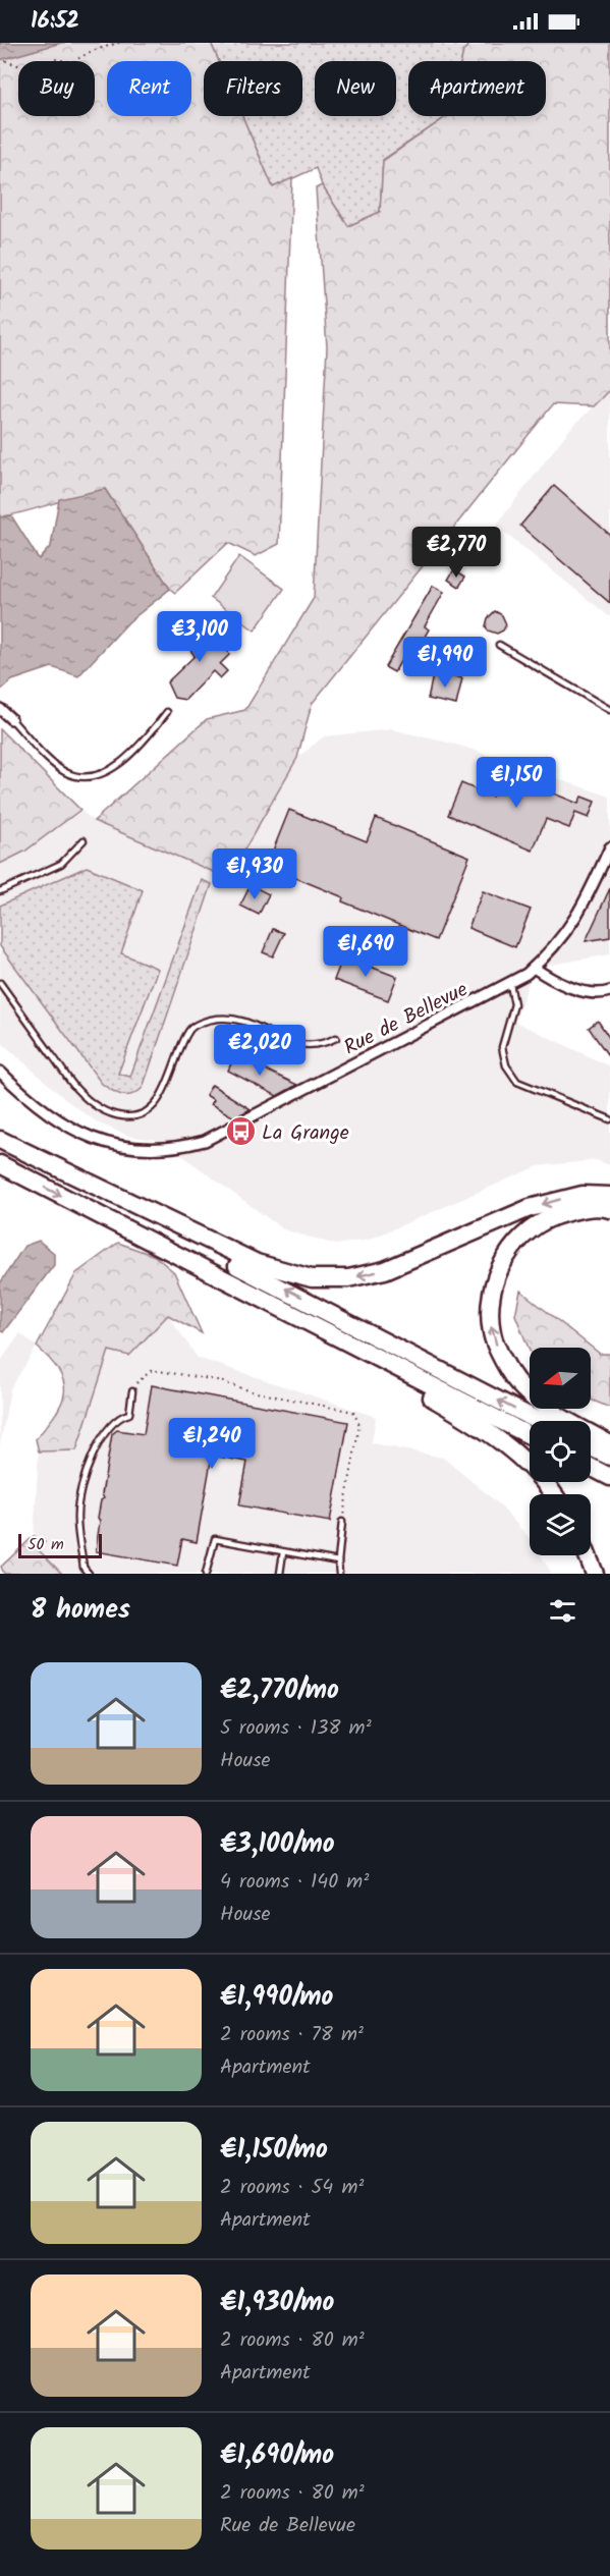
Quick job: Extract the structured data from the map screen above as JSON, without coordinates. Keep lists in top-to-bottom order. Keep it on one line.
{"streets":{"street":["Rue de Bellevue"]},"places":{"bus stop":["La Grange"]},"scale_bar":"50 m","north":"left","page":{"status":"16:52","chip":["Buy","Rent","Filters","New","Apartment"],"price":["€2,770","€3,100","€1,990","€1,150","€1,930","€1,690","€2,020","€1,240"],"scale":"50 m","heading":"8 homes","list":[{"name":"€2,770/mo","note":"5 rooms · 138 m² · House"},{"name":"€3,100/mo","note":"4 rooms · 140 m² · House"},{"name":"€1,990/mo","note":"2 rooms · 78 m² · Apartment"},{"name":"€1,150/mo","note":"2 rooms · 54 m² · Apartment"},{"name":"€1,930/mo","note":"2 rooms · 80 m² · Apartment"},{"name":"€1,690/mo","note":"2 rooms · 80 m² · Rue de Bellevue"}]}}
